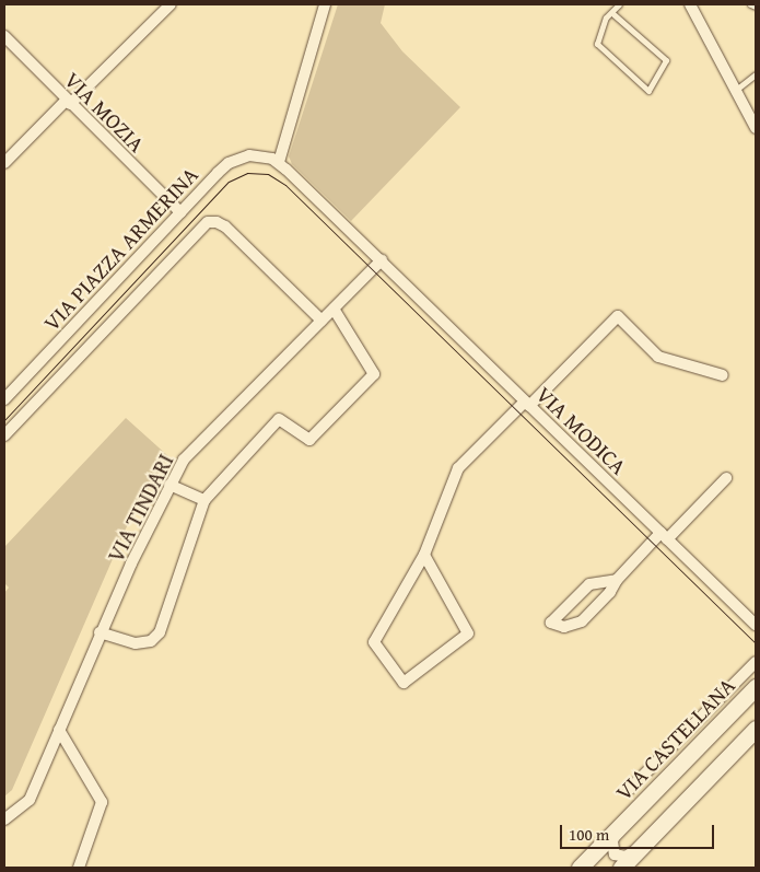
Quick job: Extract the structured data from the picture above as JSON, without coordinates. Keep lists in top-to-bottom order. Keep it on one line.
{"streets":{"main road":["VIA CASTELLANA"],"street":["VIA MOZIA","VIA PIAZZA ARMERINA","VIA MODICA","VIA TINDARI"]},"crossings":[["VIA MOZIA","VIA PIAZZA ARMERINA"],["VIA PIAZZA ARMERINA","VIA MODICA"],["VIA PIAZZA ARMERINA","VIA TINDARI"],["VIA MODICA","VIA TINDARI"]],"scale_bar":"100 m"}
